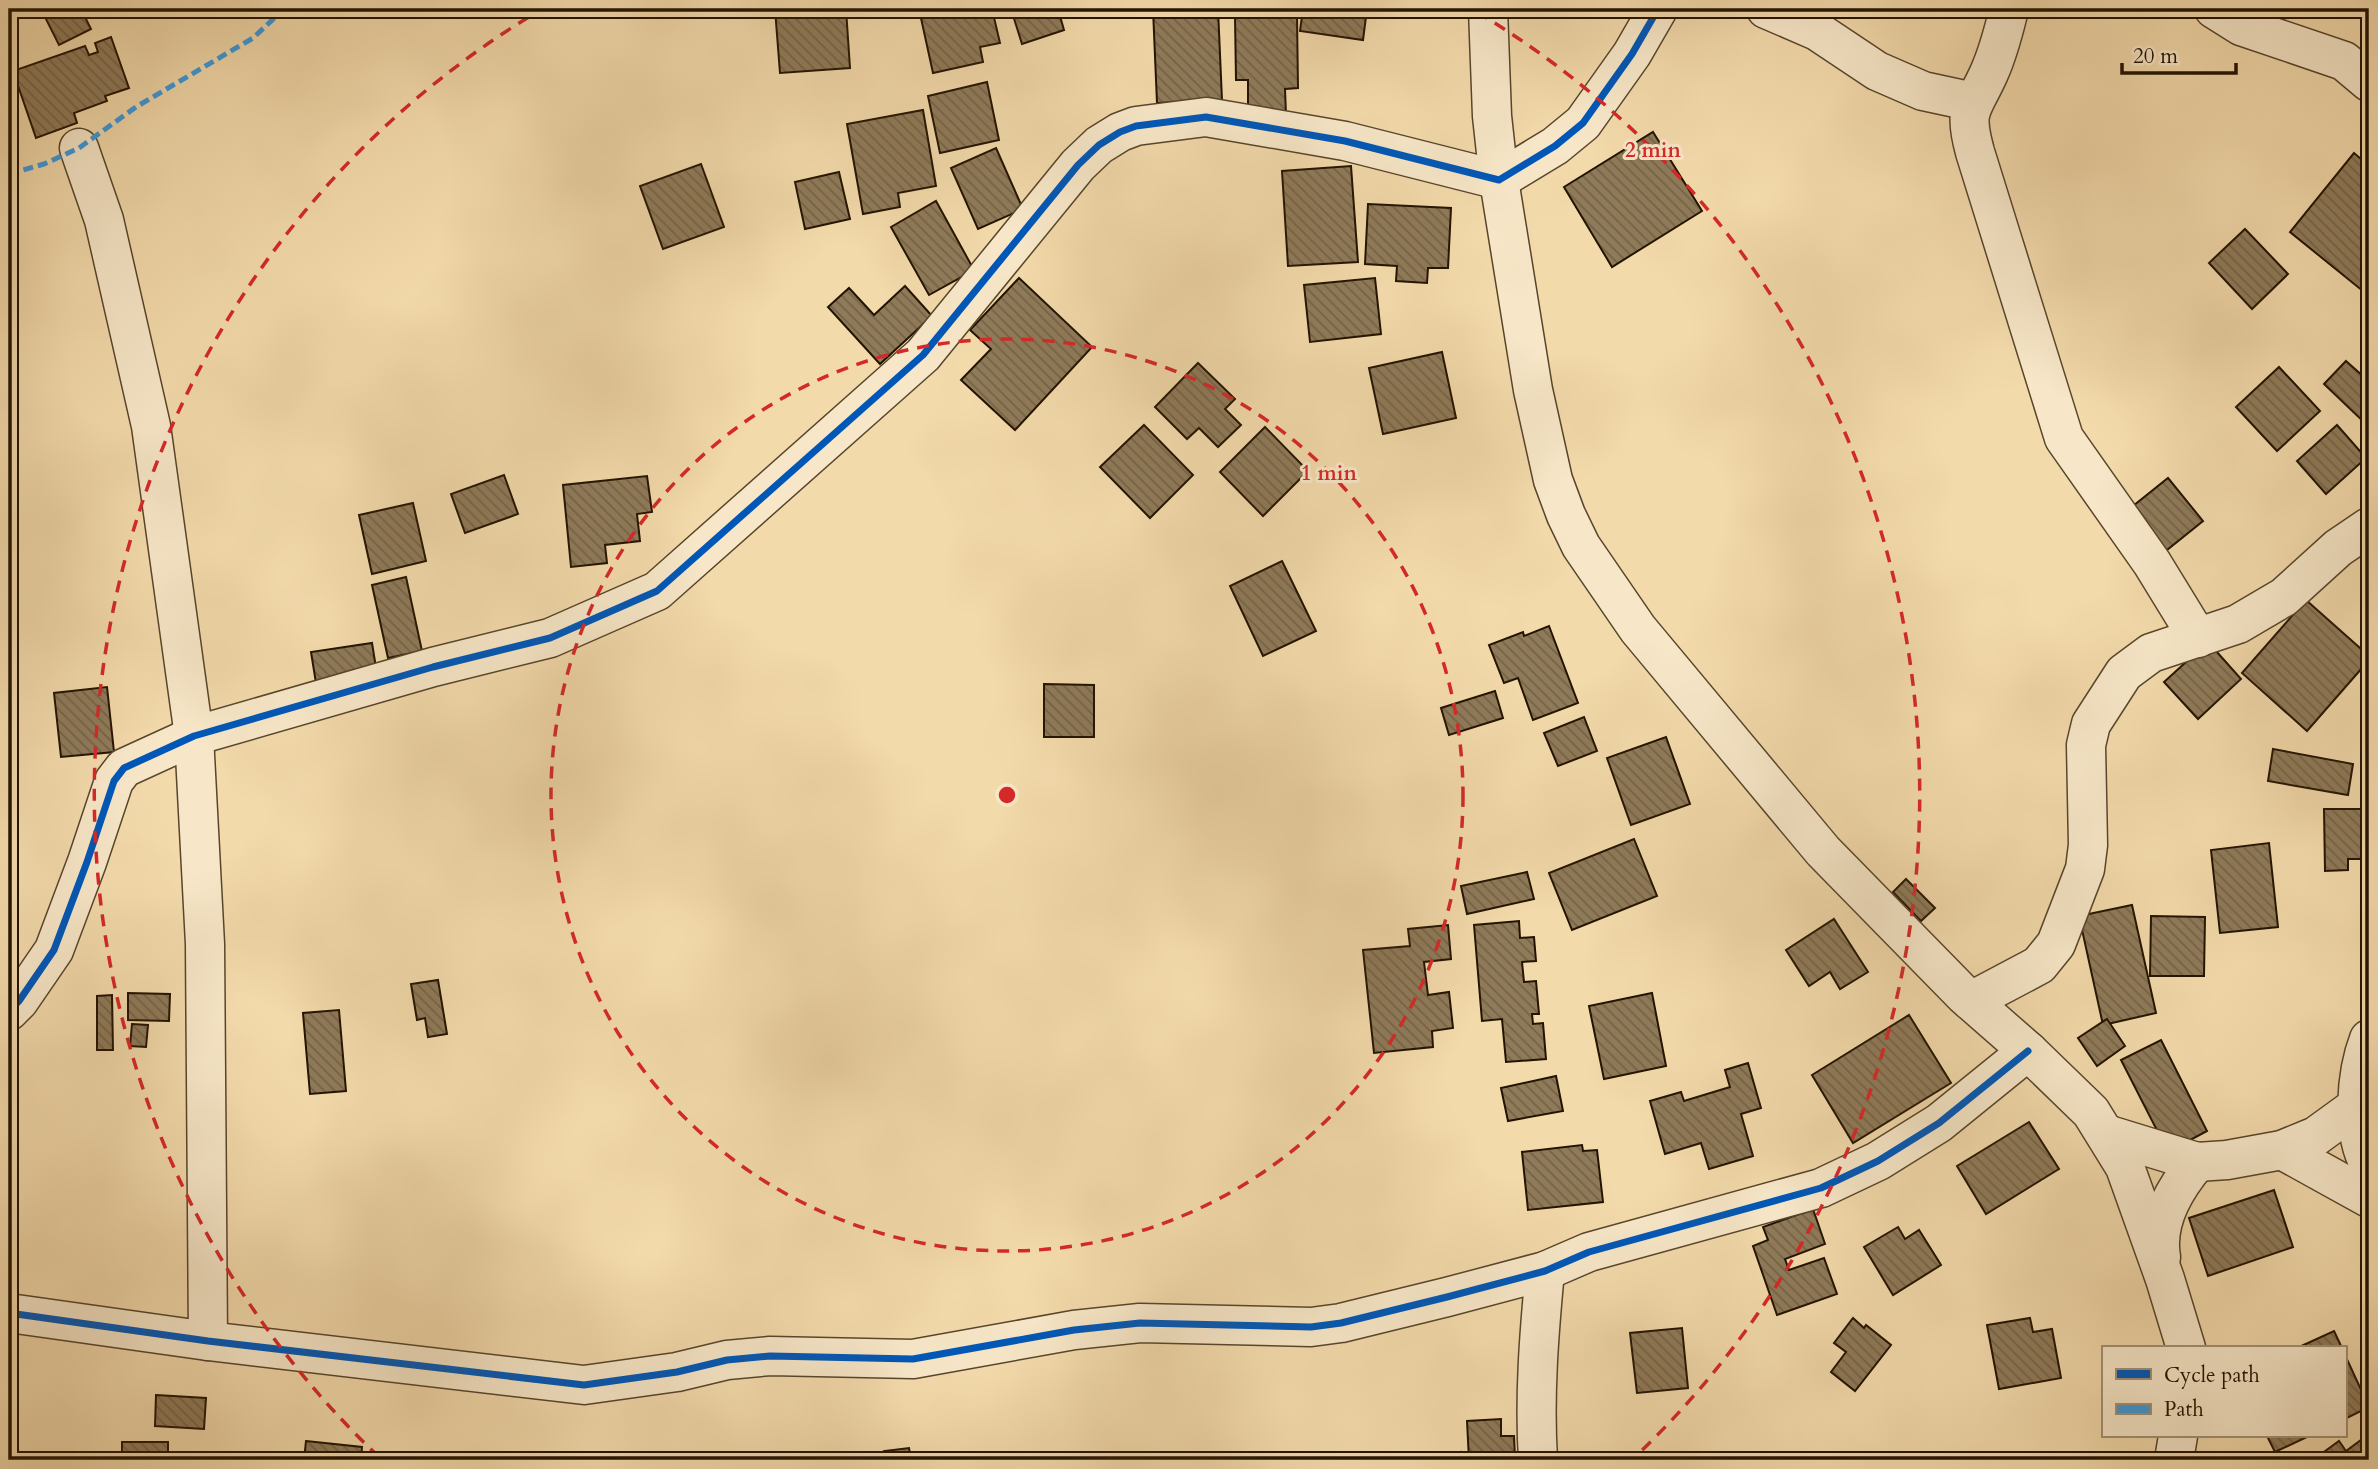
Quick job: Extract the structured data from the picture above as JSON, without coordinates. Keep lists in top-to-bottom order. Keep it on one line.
{"legend":["Cycle path","Path"],"scale_bar":"20 m","rings":["2 min","1 min"]}
